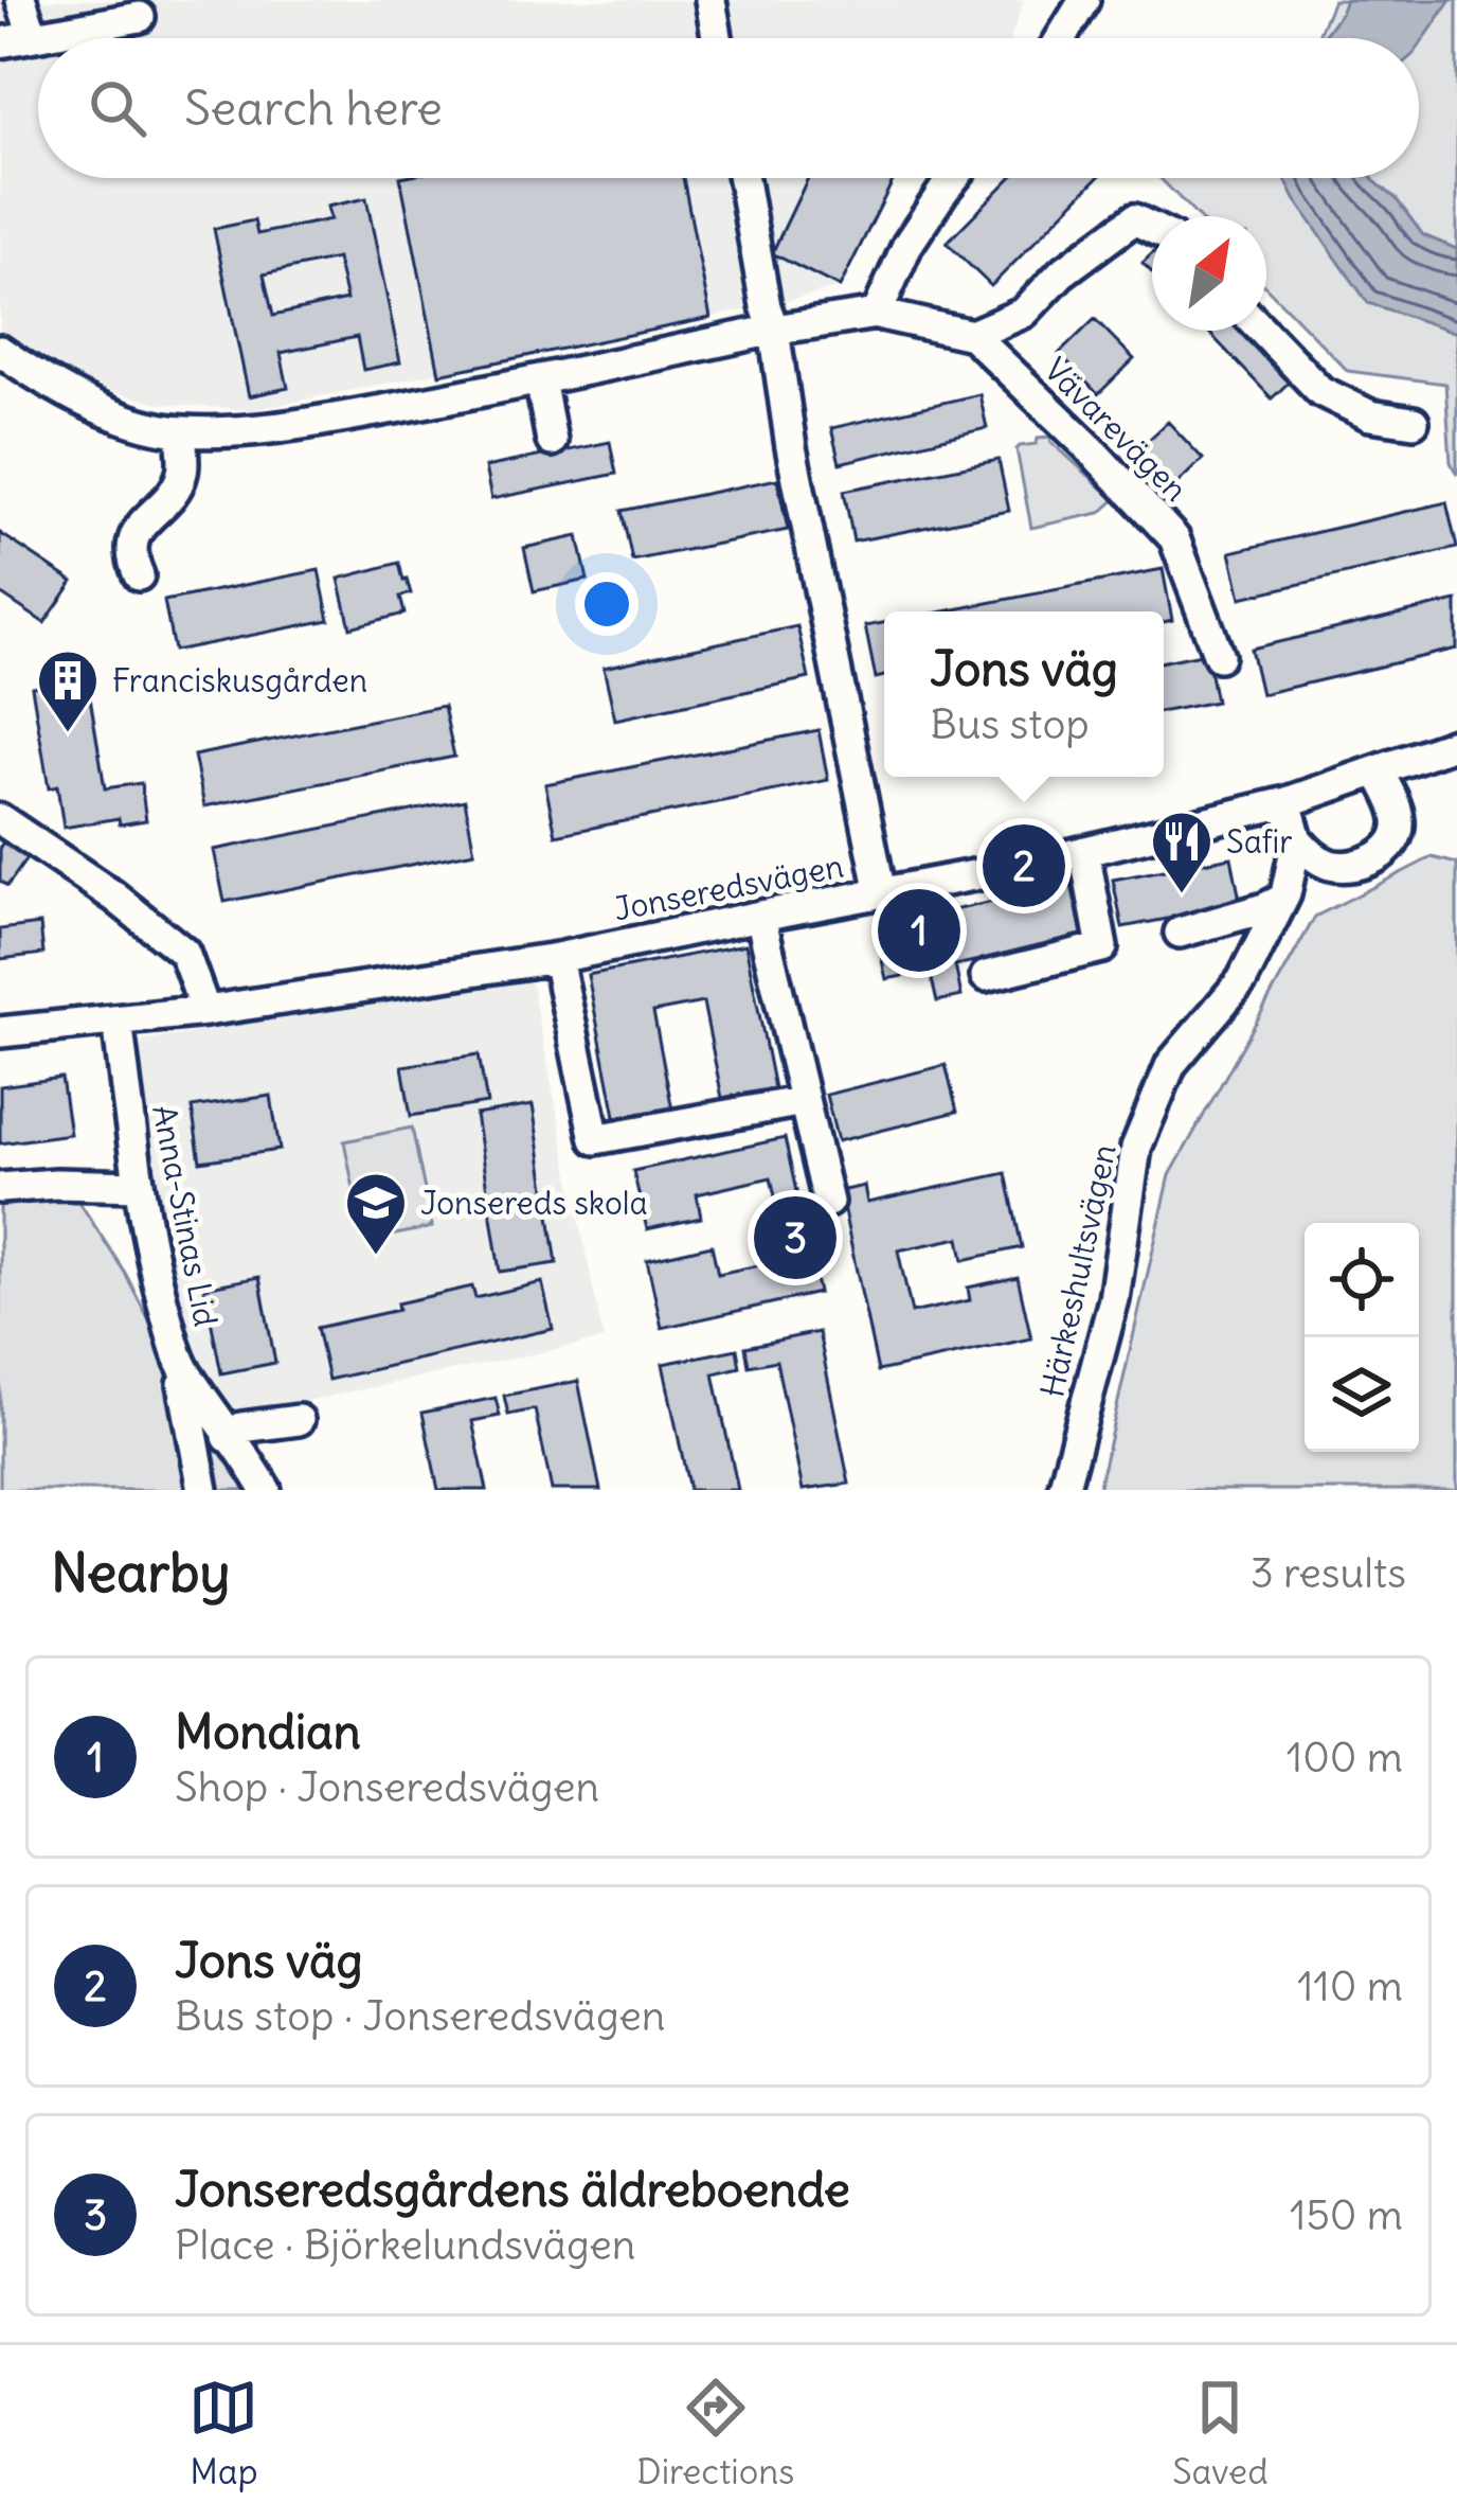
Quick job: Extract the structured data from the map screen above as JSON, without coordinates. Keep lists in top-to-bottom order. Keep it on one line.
{"streets":{"street":["Vävarevägen","Jonseredsvägen","Anna-Stinas Lid","Härkeshultsvägen"]},"crossings":[["Jonseredsvägen","Anna-Stinas Lid"],["Jonseredsvägen","Härkeshultsvägen"]],"places":{"building":["Franciskusgården"],"restaurant":["Safir"],"school or university":["Jonsereds skola"]},"north":"top right","page":{"search":"Search here","popup":["Jons väg","Bus stop"],"pins":["2","1","3"],"heading":["Nearby","3 results"],"list":[{"mark":"1","name":"Mondian","note":"Shop · Jonseredsvägen","value":"100 m"},{"mark":"2","name":"Jons väg","note":"Bus stop · Jonseredsvägen","value":"110 m"},{"mark":"3","name":"Jonseredsgårdens äldreboende","note":"Place · Björkelundsvägen","value":"150 m"}],"nav":["Map","Directions","Saved"]}}
